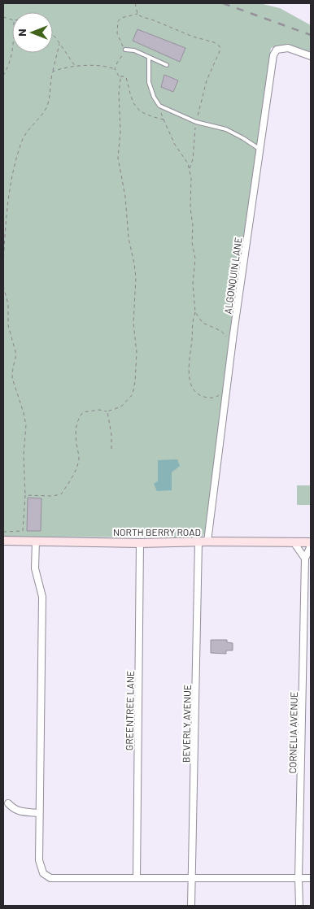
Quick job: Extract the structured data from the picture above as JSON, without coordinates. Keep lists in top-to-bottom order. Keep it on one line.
{"streets":{"main road":["NORTH BERRY ROAD"],"street":["ALGONQUIN LANE","GREENTREE LANE","BEVERLY AVENUE","CORNELIA AVENUE"]},"crossings":[["ALGONQUIN LANE","NORTH BERRY ROAD"],["ALGONQUIN LANE","BEVERLY AVENUE"],["NORTH BERRY ROAD","GREENTREE LANE"],["NORTH BERRY ROAD","BEVERLY AVENUE"]],"north":"left"}
